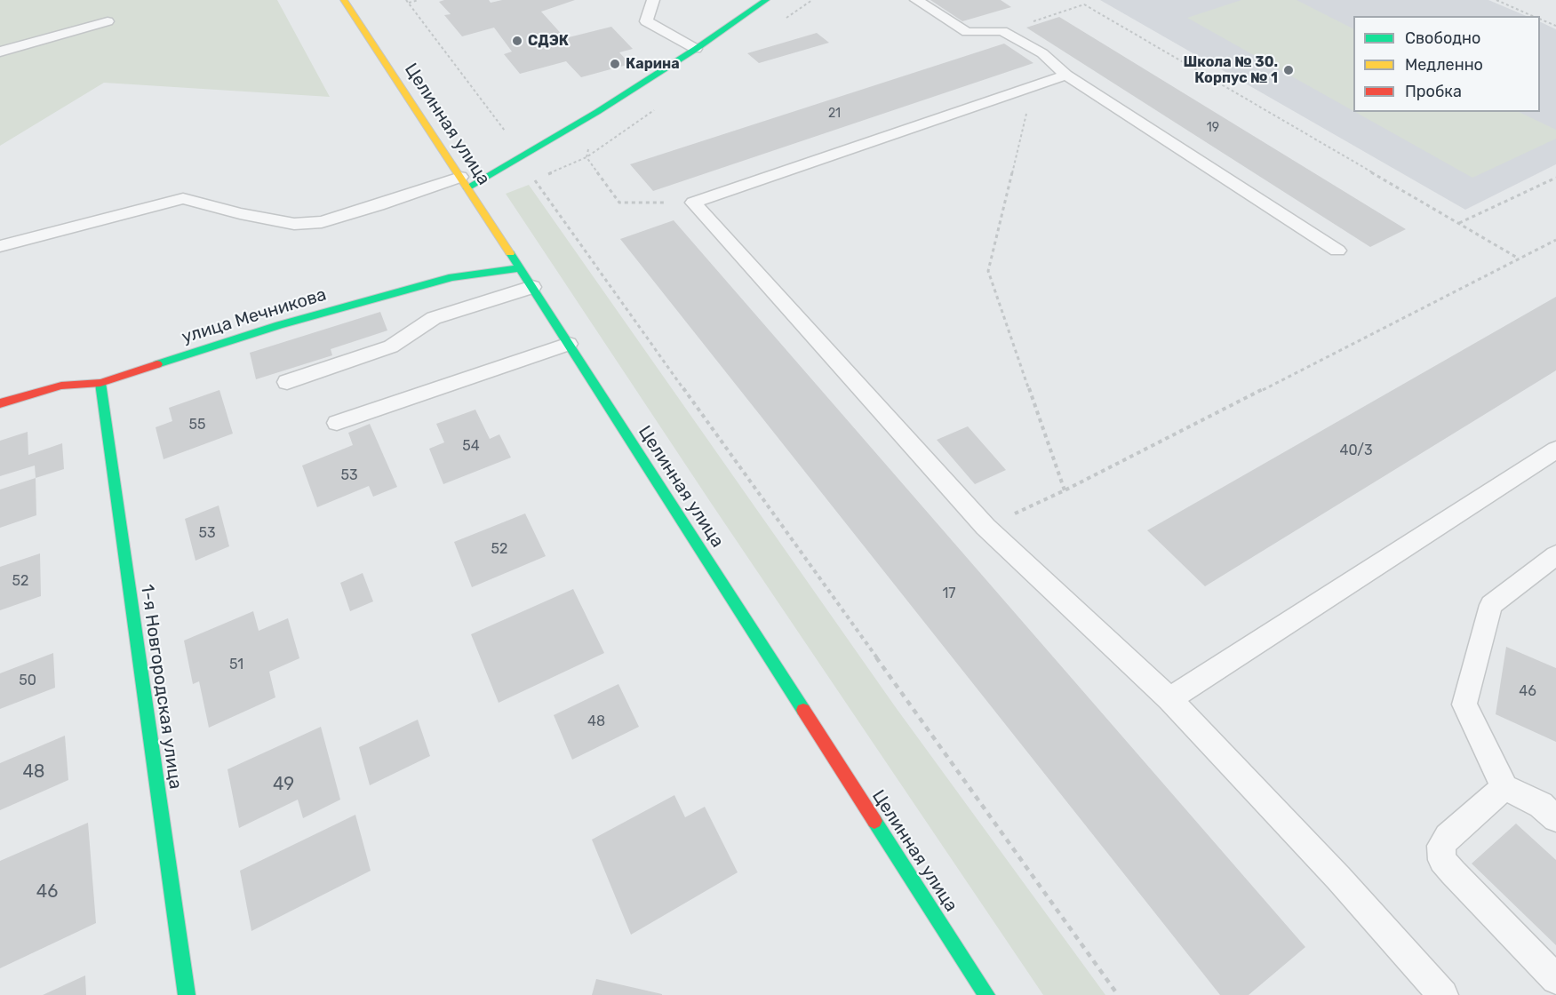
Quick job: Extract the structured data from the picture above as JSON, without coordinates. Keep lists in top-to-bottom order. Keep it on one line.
{"streets":{"street":["Целинная улица","улица Мечникова","1-я Новгородская улица"]},"crossings":[["Целинная улица","улица Мечникова"],["улица Мечникова","1-я Новгородская улица"]],"places":["СДЭК","Карина","Школа № 30. Корпус № 1"],"house_numbers":["21","19","55","54","40/3","53","53","52","52","17","51","50","46","48","48","49","46"],"legend":["Свободно","Медленно","Пробка"]}
